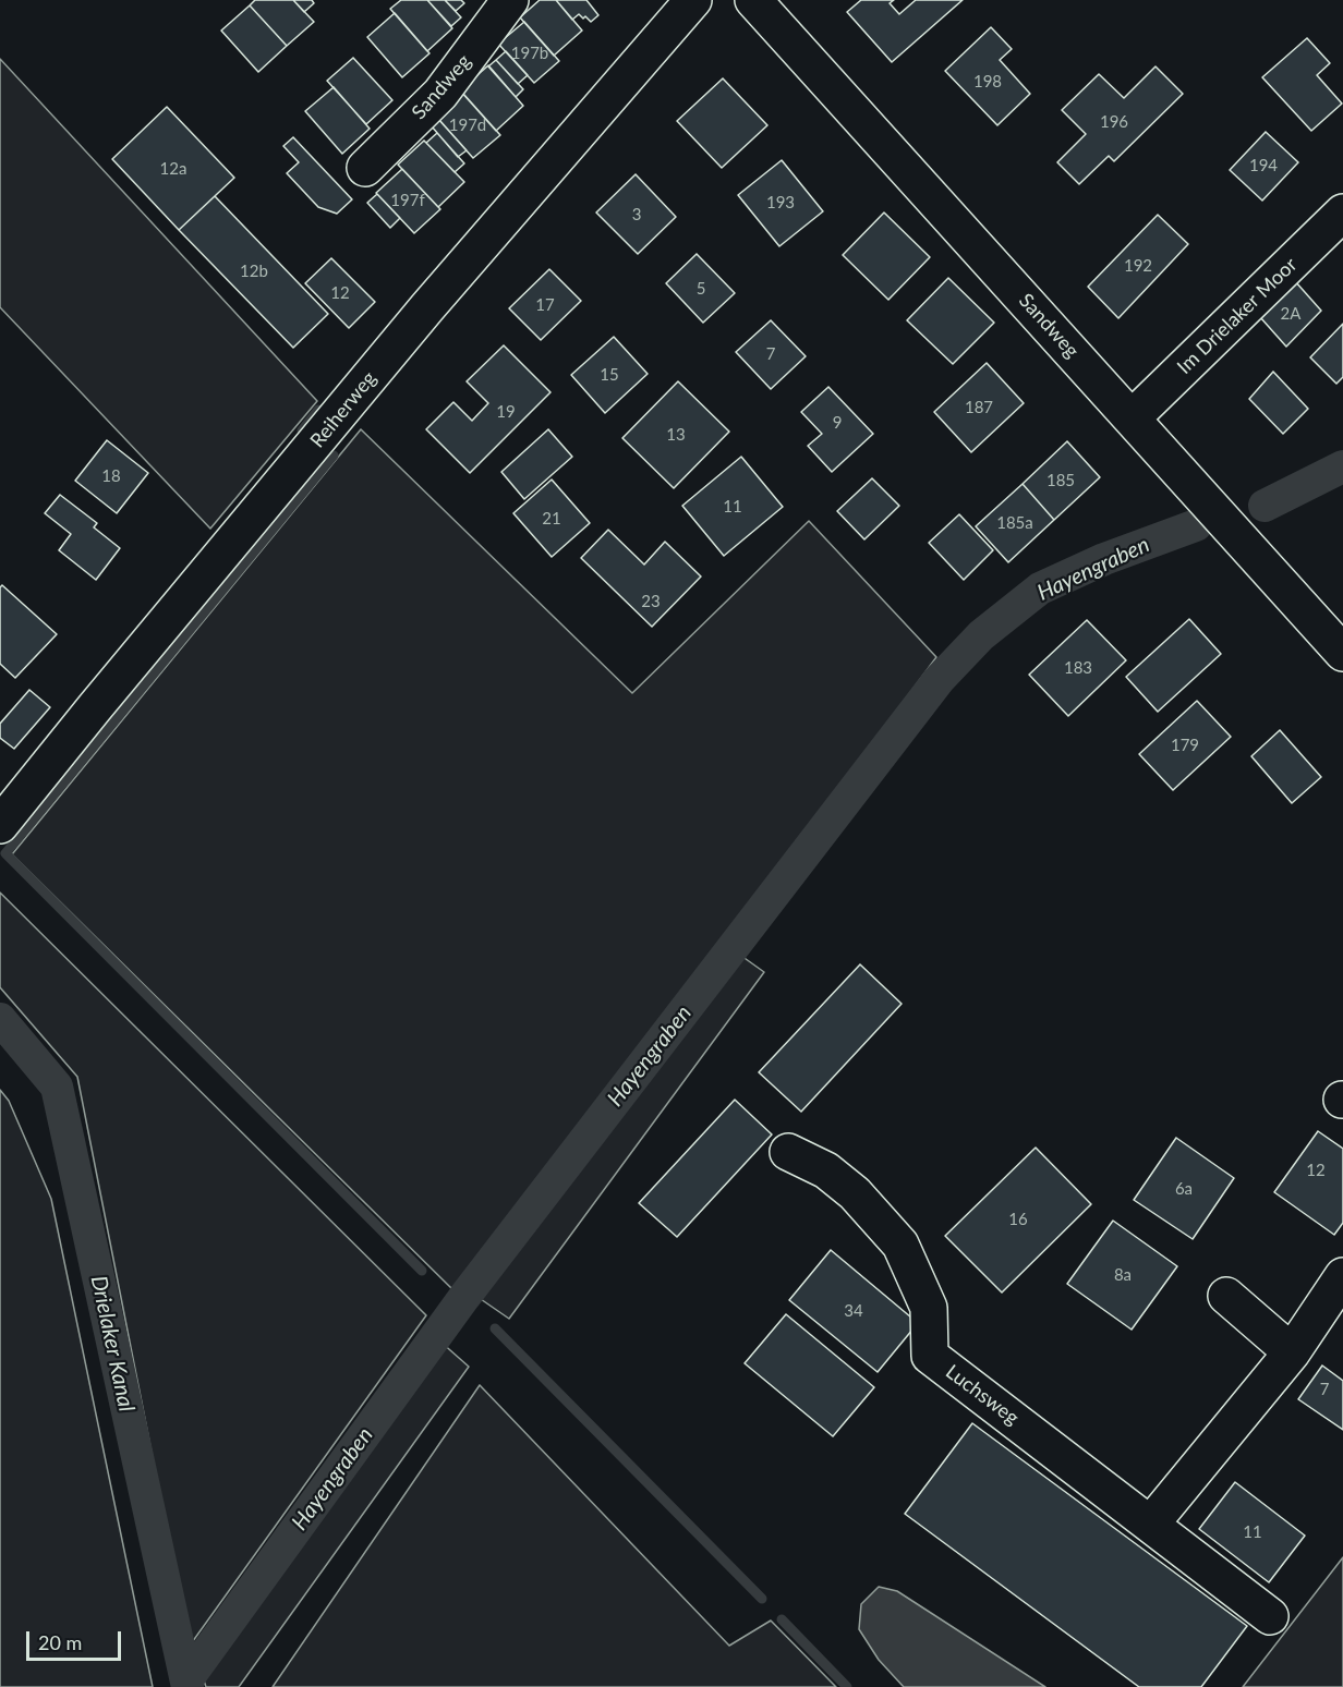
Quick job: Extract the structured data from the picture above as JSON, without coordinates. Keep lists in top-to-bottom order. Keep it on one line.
{"streets":{"street":["Sandweg","Im Drielaker Moor","Reiherweg","Luchsweg"]},"crossings":[["Sandweg","Im Drielaker Moor"]],"water":["Hayengraben","Drielaker Kanal"],"house_numbers":["197b","198","196","197d","194","12a","197f","193","3","192","12b","5","12","17","2A","7","15","187","19","9","13","18","185","11","21","185a","23","183","179","12","6a","16","8a","34","7","11"],"scale_bar":"20 m"}
